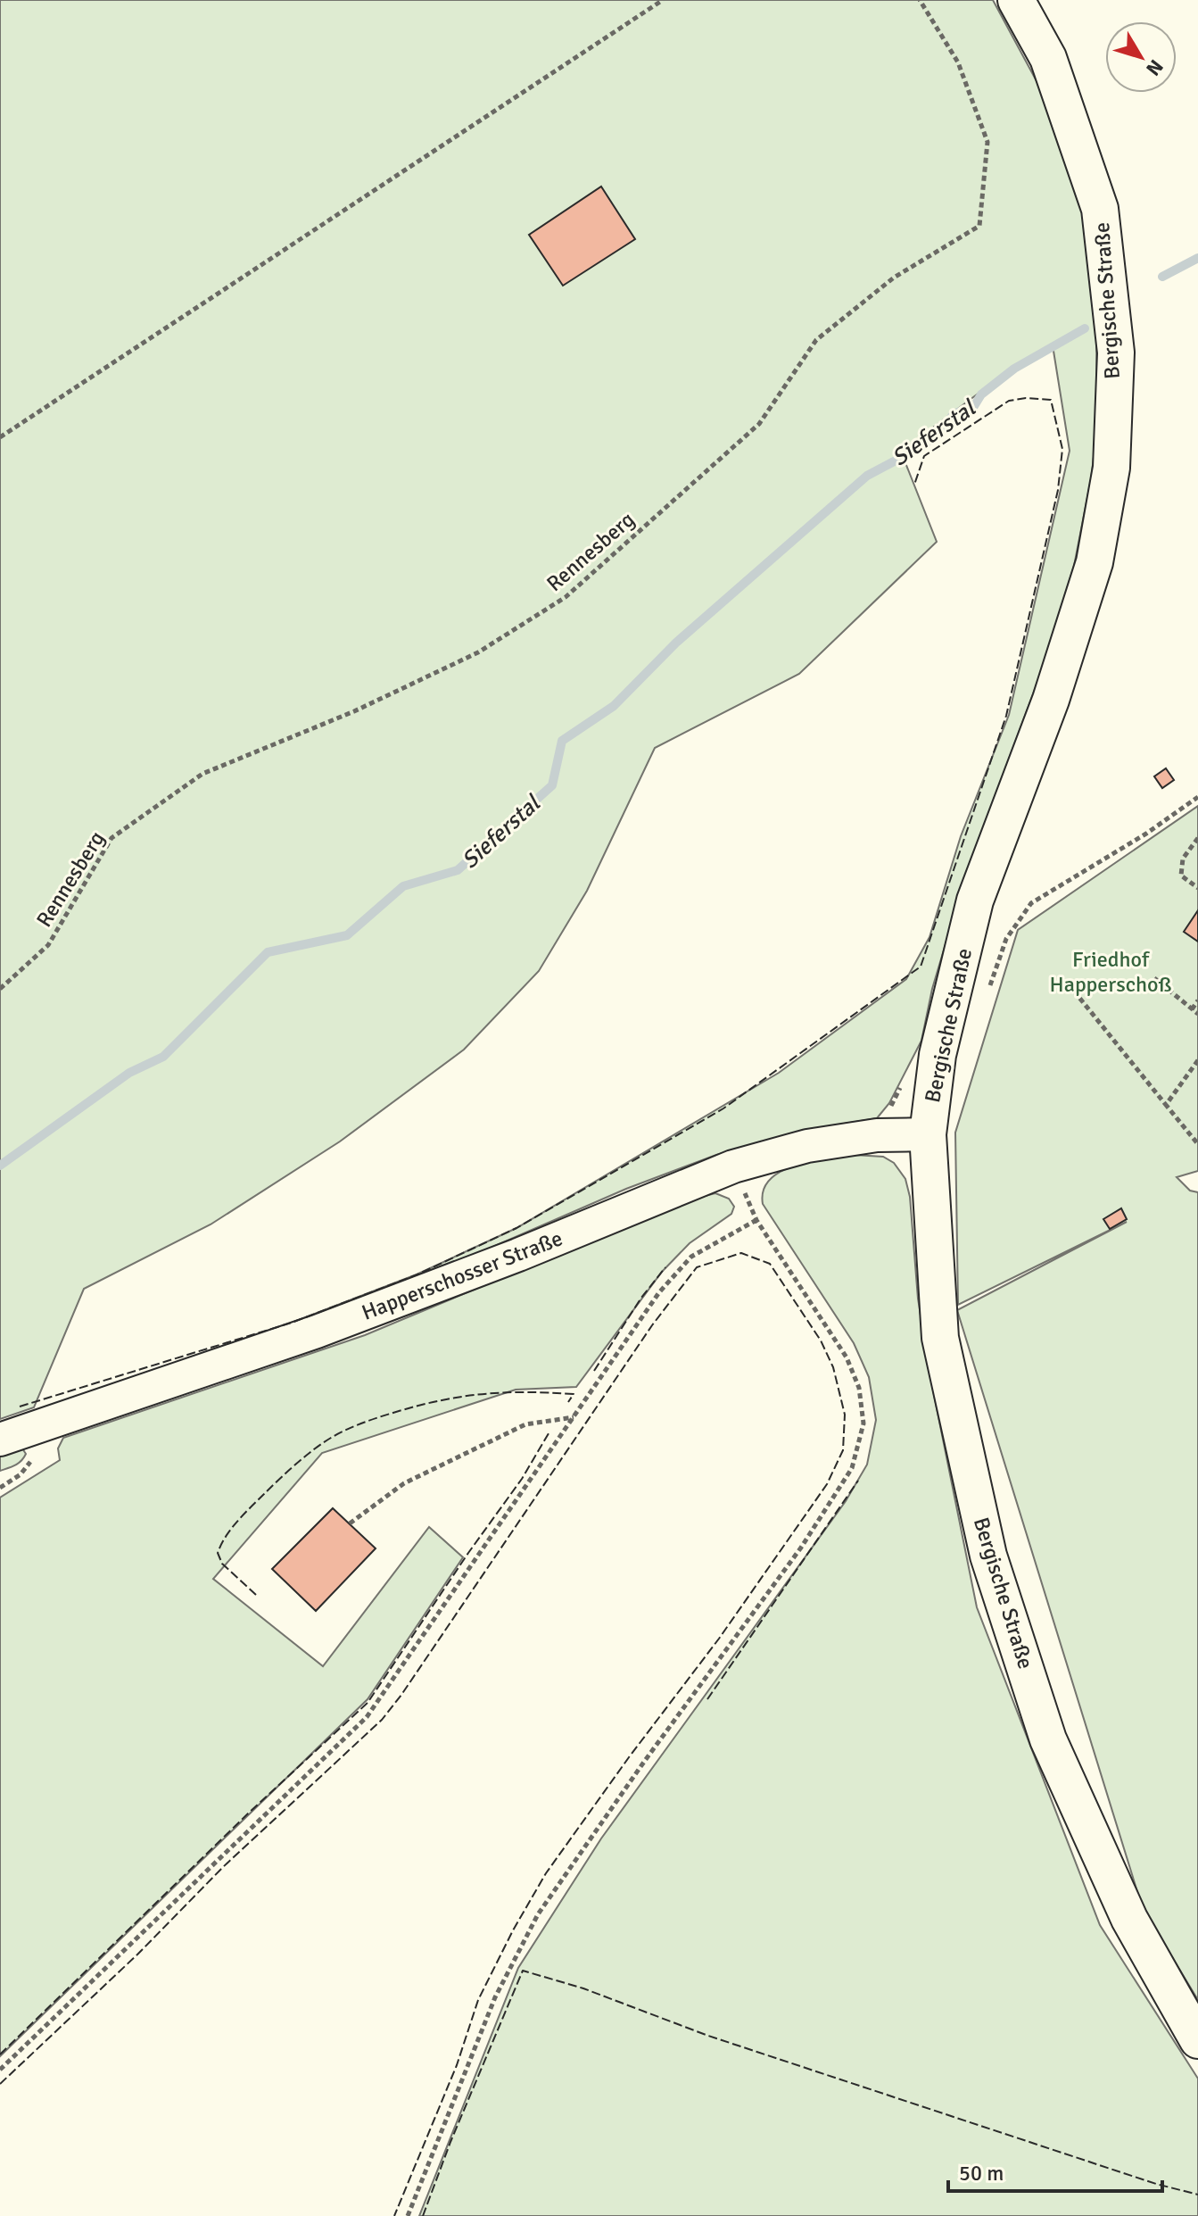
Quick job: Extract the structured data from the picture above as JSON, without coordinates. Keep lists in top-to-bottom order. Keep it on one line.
{"streets":{"main road":["Bergische Straße"],"street":["Happerschosser Straße"],"path":["Rennesberg"]},"crossings":[["Bergische Straße","Happerschosser Straße"]],"water":["Sieferstal"],"parks":["Friedhof Happerschoß"],"scale_bar":"50 m","north":"bottom right"}
